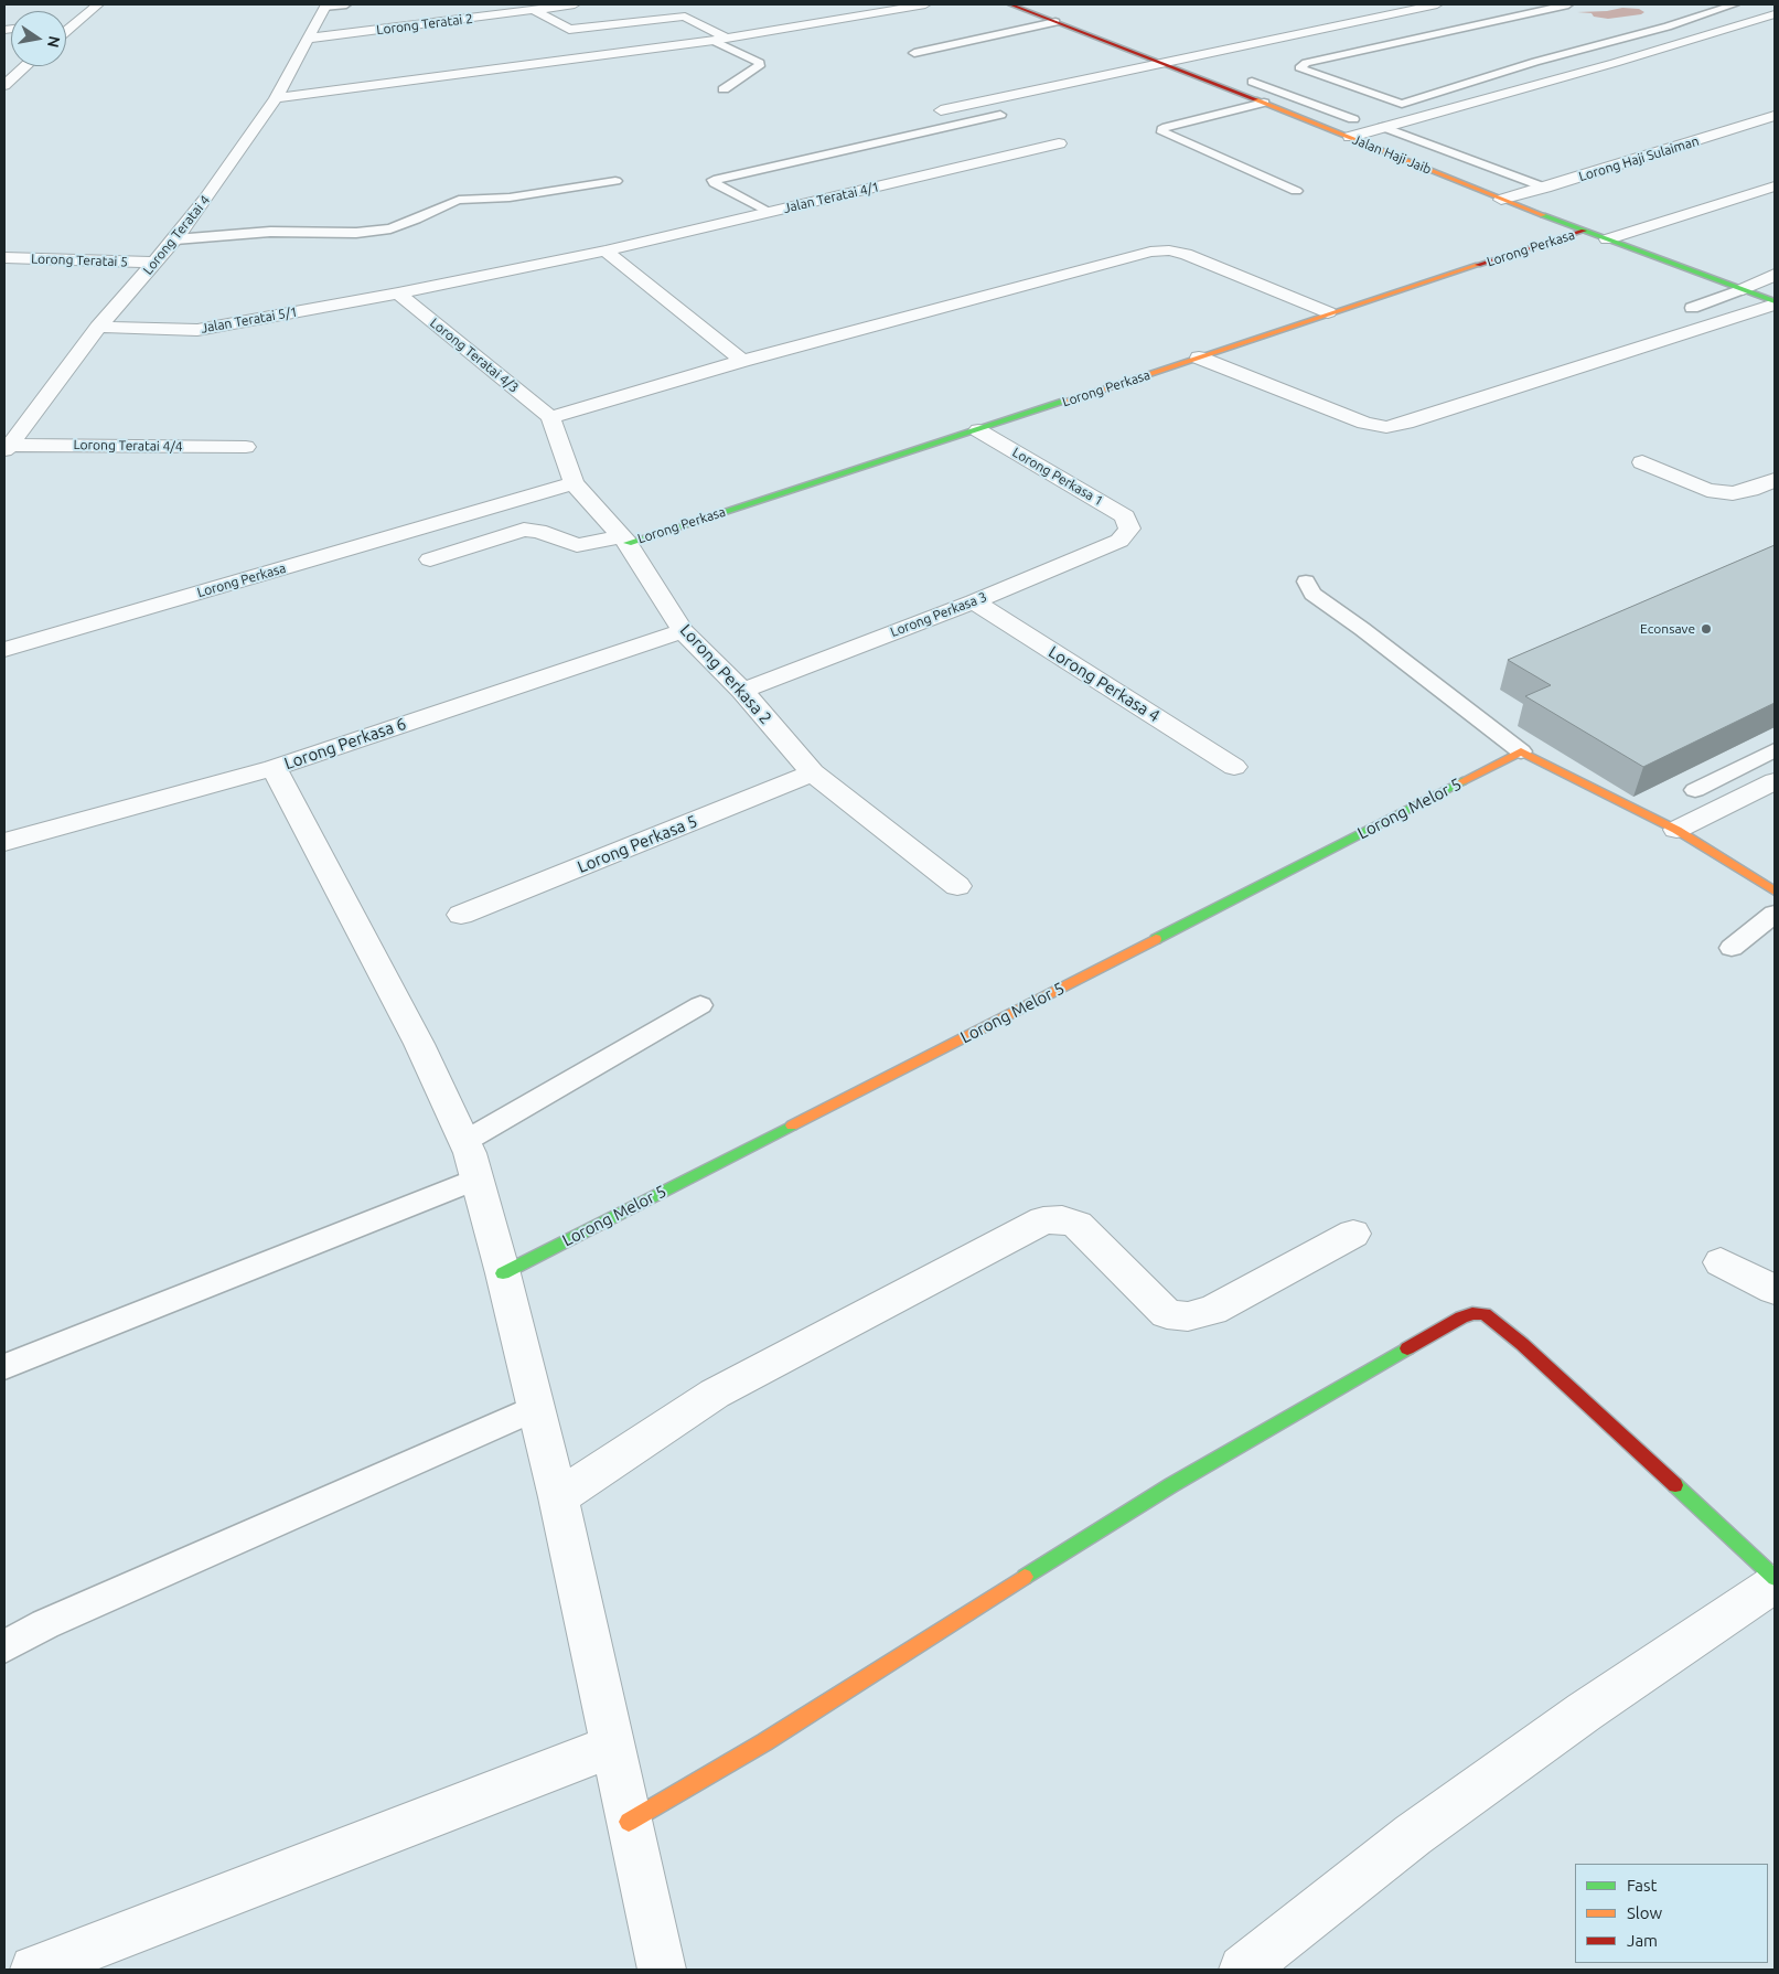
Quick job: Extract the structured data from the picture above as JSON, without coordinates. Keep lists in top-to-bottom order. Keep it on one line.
{"streets":{"street":["Lorong Teratai 2","Jalan Haji Jaib","Lorong Haji Sulaiman","Jalan Teratai 4/1","Lorong Teratai 4","Lorong Perkasa","Lorong Teratai 5","Jalan Teratai 5/1","Lorong Teratai 4/3","Lorong Teratai 4/4","Lorong Perkasa 1","Lorong Perkasa 3","Lorong Perkasa 2","Lorong Perkasa 4","Lorong Perkasa 6","Lorong Melor 5","Lorong Perkasa 5"]},"crossings":[["Lorong Teratai 2","Lorong Teratai 4"],["Jalan Haji Jaib","Lorong Haji Sulaiman"],["Jalan Haji Jaib","Lorong Perkasa"],["Jalan Teratai 4/1","Jalan Teratai 5/1"],["Jalan Teratai 4/1","Lorong Teratai 4/3"],["Lorong Teratai 4","Lorong Teratai 5"],["Lorong Teratai 4","Jalan Teratai 5/1"],["Lorong Teratai 4","Lorong Teratai 4/4"],["Lorong Perkasa","Lorong Perkasa 1"],["Lorong Perkasa","Lorong Perkasa 2"],["Jalan Teratai 5/1","Lorong Teratai 4/3"],["Lorong Teratai 4/3","Lorong Perkasa 2"],["Lorong Perkasa 1","Lorong Perkasa 3"],["Lorong Perkasa 3","Lorong Perkasa 2"],["Lorong Perkasa 3","Lorong Perkasa 4"],["Lorong Perkasa 2","Lorong Perkasa 6"],["Lorong Perkasa 2","Lorong Perkasa 5"]],"places":["Econsave"],"legend":["Fast","Slow","Jam"],"north":"right"}
